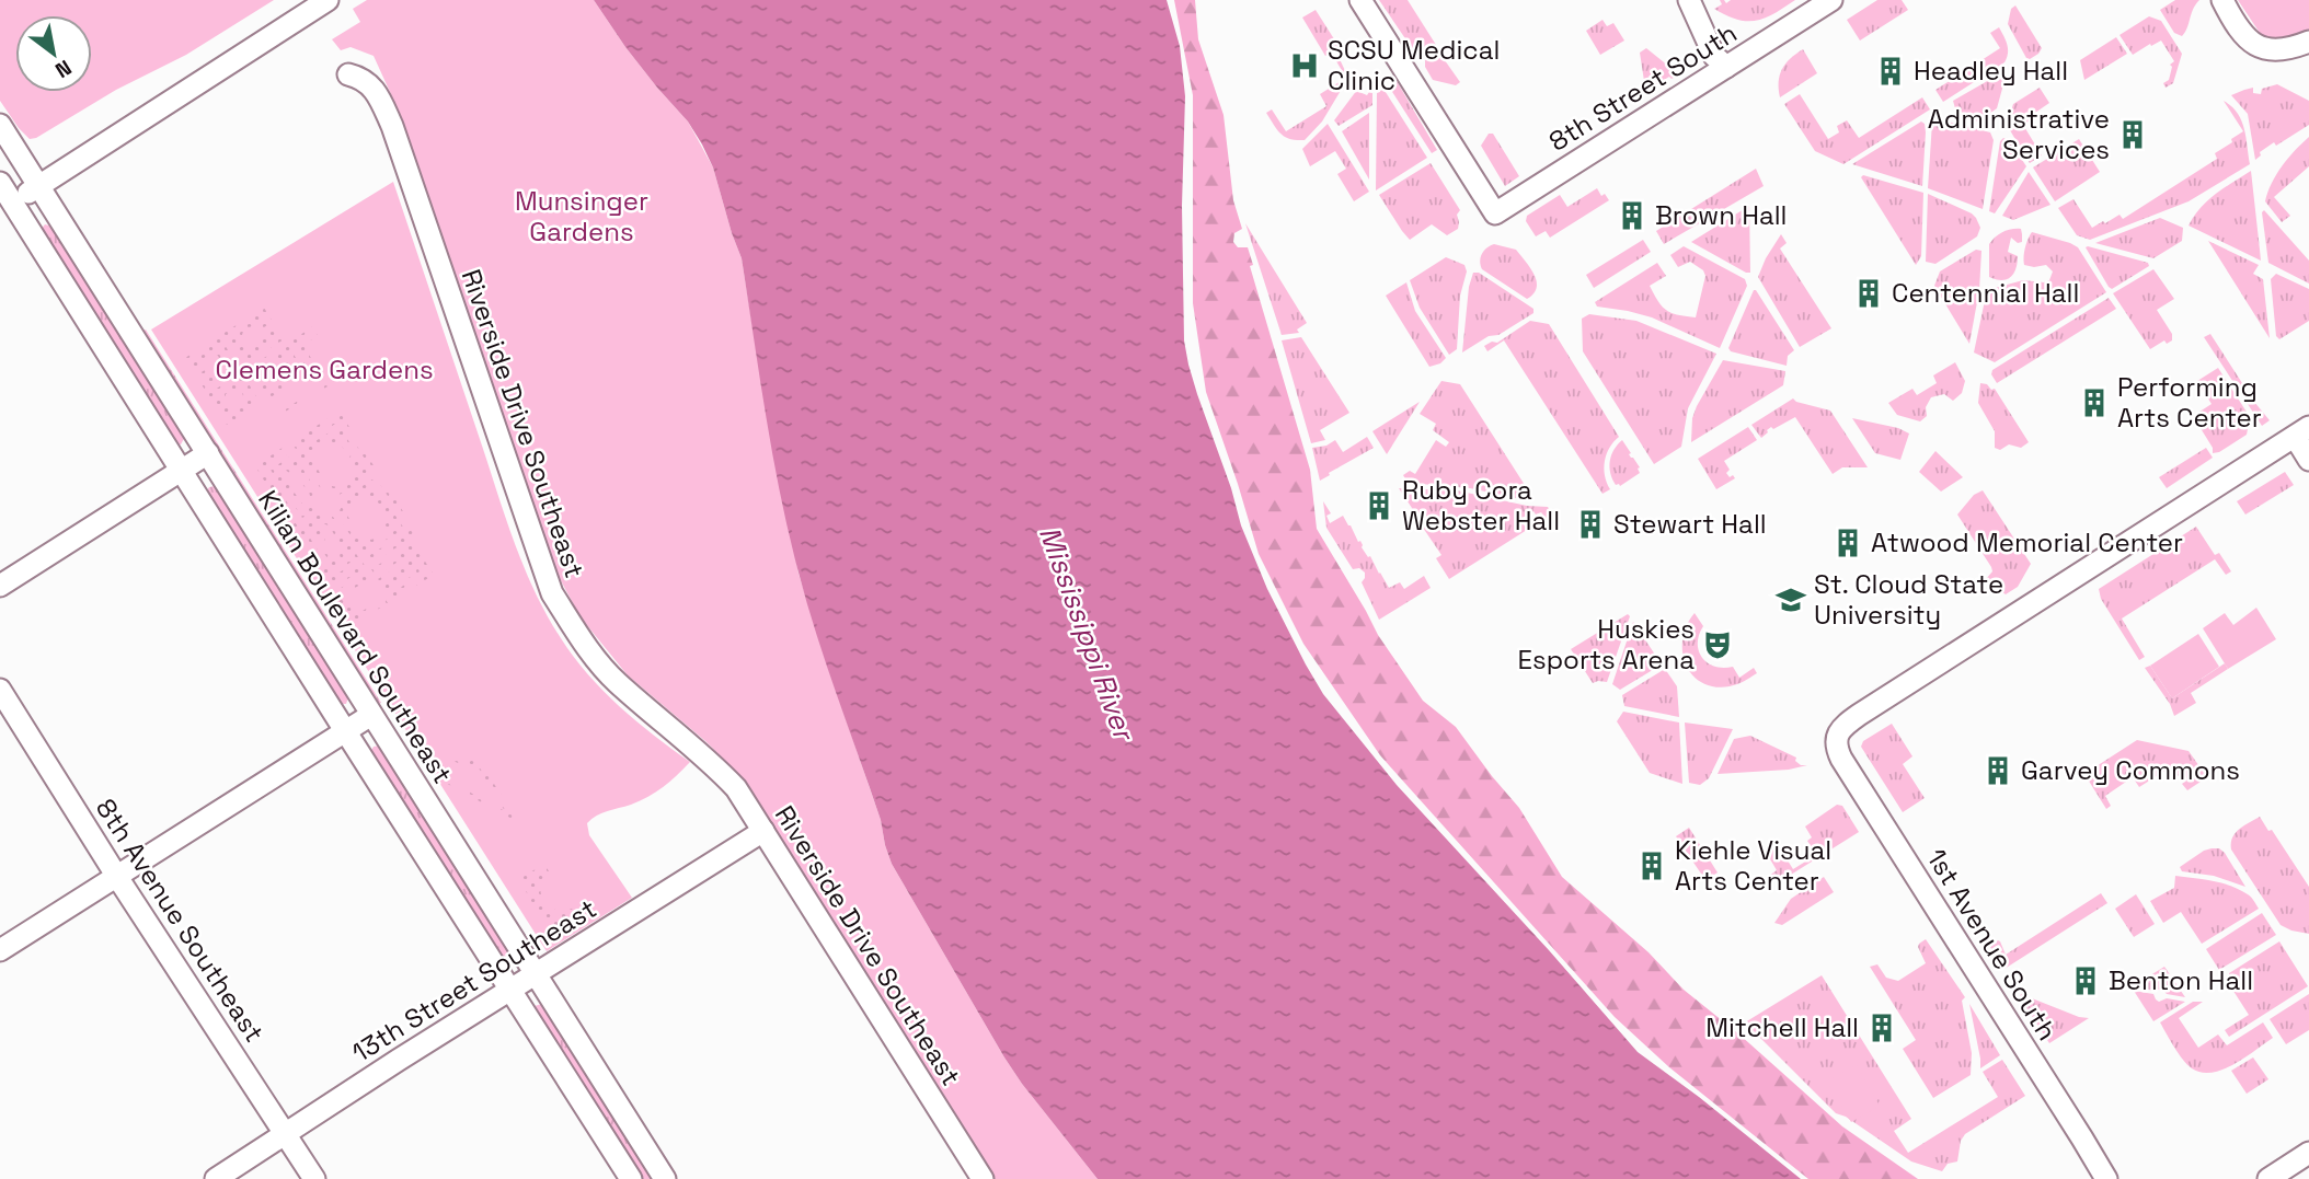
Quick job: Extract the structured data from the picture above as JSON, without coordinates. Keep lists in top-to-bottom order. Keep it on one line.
{"streets":{"street":["8th Street South","Riverside Drive Southeast","Kilian Boulevard Southeast","8th Avenue Southeast","1st Avenue South","13th Street Southeast"]},"crossings":[["Riverside Drive Southeast","13th Street Southeast"],["Kilian Boulevard Southeast","13th Street Southeast"],["8th Avenue Southeast","13th Street Southeast"]],"water":["Mississippi River"],"parks":["Munsinger Gardens","Clemens Gardens"],"places":{"hospital":["SCSU Medical Clinic"],"building":["Headley Hall","Administrative Services","Brown Hall","Centennial Hall","Performing Arts Center","Ruby Cora Webster Hall","Stewart Hall","Atwood Memorial Center","Garvey Commons","Kiehle Visual Arts Center","Benton Hall","Mitchell Hall"],"school or university":["St. Cloud State University"],"theatre":["Huskies Esports Arena"]},"north":"bottom right"}
